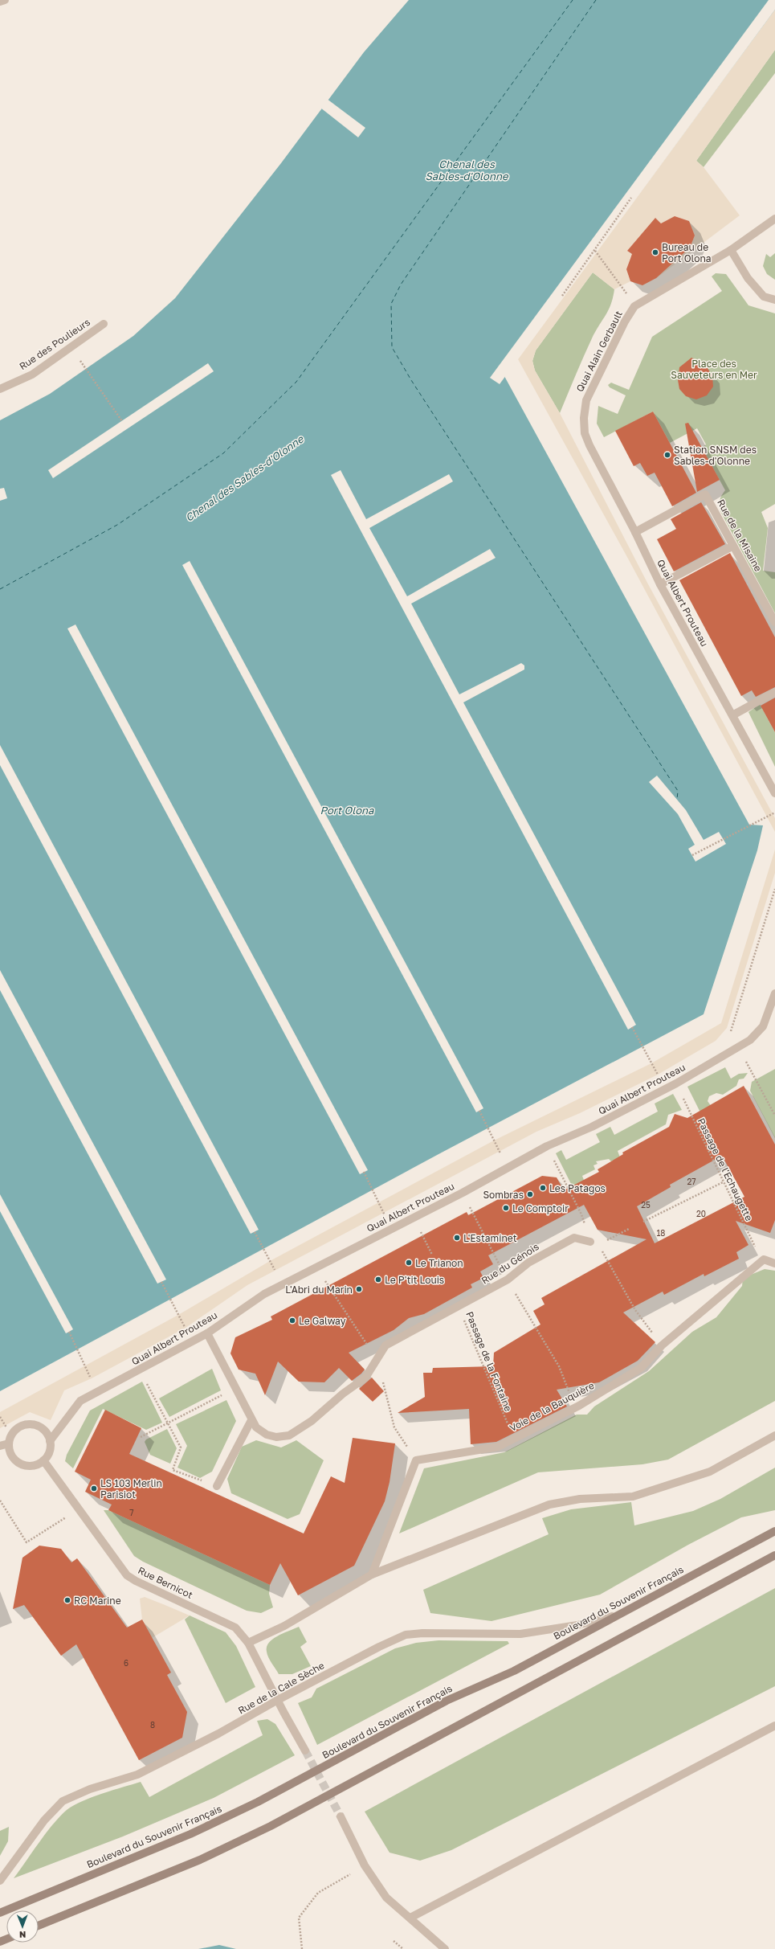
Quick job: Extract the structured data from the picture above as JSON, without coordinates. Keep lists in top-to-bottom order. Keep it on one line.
{"streets":{"main road":["Boulevard du Souvenir Français"],"street":["Rue des Poulieurs","Quai Alain Gerbault","Rue de la Misaine","Quai Albert Prouteau","Rue du Génois","Voie de la Bauquière","Rue Bernicot","Rue de la Cale Sèche"],"path":["Passage de l'Echaugette","Passage de la Fontaine"]},"crossings":[["Quai Alain Gerbault","Quai Albert Prouteau"],["Rue de la Misaine","Quai Albert Prouteau"],["Quai Albert Prouteau","Passage de l'Echaugette"],["Quai Albert Prouteau","Rue du Génois"],["Quai Albert Prouteau","Rue Bernicot"],["Passage de l'Echaugette","Voie de la Bauquière"],["Rue du Génois","Passage de la Fontaine"],["Passage de la Fontaine","Voie de la Bauquière"],["Rue Bernicot","Rue de la Cale Sèche"],["Boulevard du Souvenir Français","Rue de la Cale Sèche"]],"water":["Chenal des Sables-d'Olonne","Port Olona"],"parks":["Place des Sauveteurs en Mer"],"places":["Bureau de Port Olona","Station SNSM des Sables-d'Olonne","Les Patagos","Sombras","Le Comptoir","L'Estaminet","Le Trianon","Le P'tit Louis","L'Abri du Marin","Le Galway","LS 103 Merlin Parisiot","RC Marine"],"house_numbers":["27","25","20","18","7","6","8"],"north":"bottom"}
